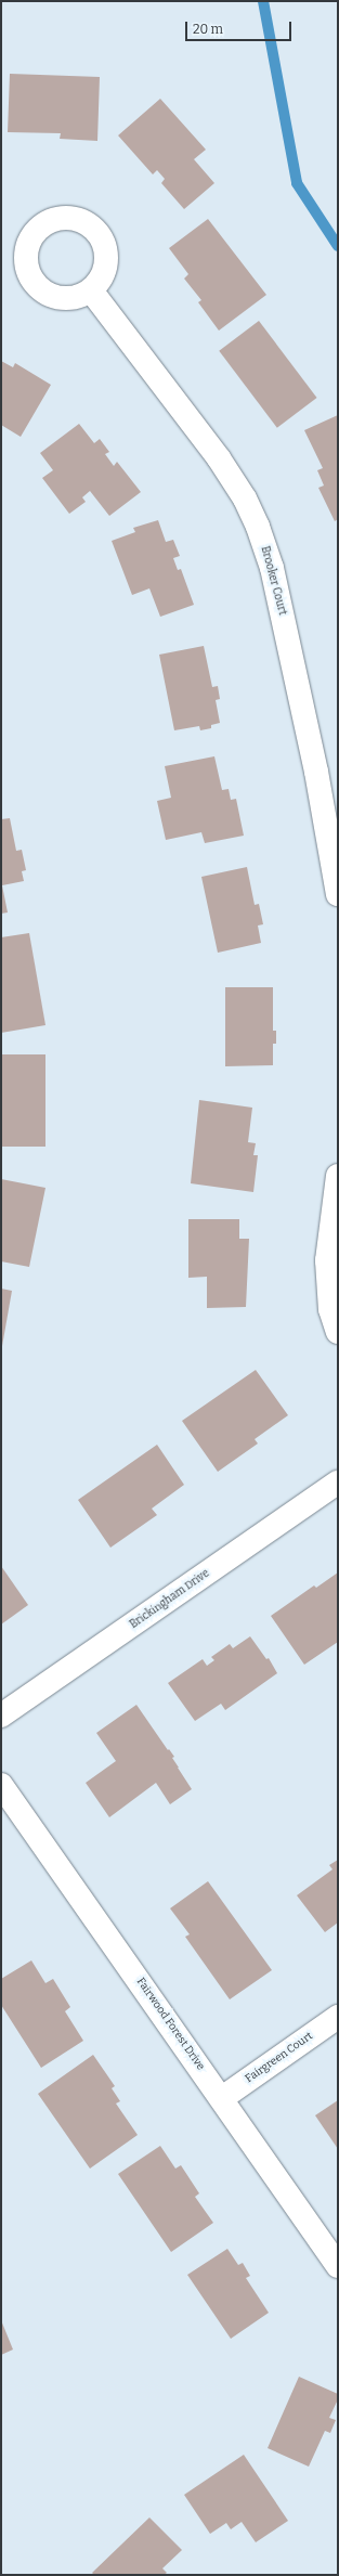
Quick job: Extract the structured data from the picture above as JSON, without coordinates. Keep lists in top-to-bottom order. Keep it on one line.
{"streets":{"street":["Brooker Court","Brickingham Drive","Fairwood Forest Drive","Fairgreen Court"]},"crossings":[["Fairwood Forest Drive","Fairgreen Court"]],"scale_bar":"20 m"}
